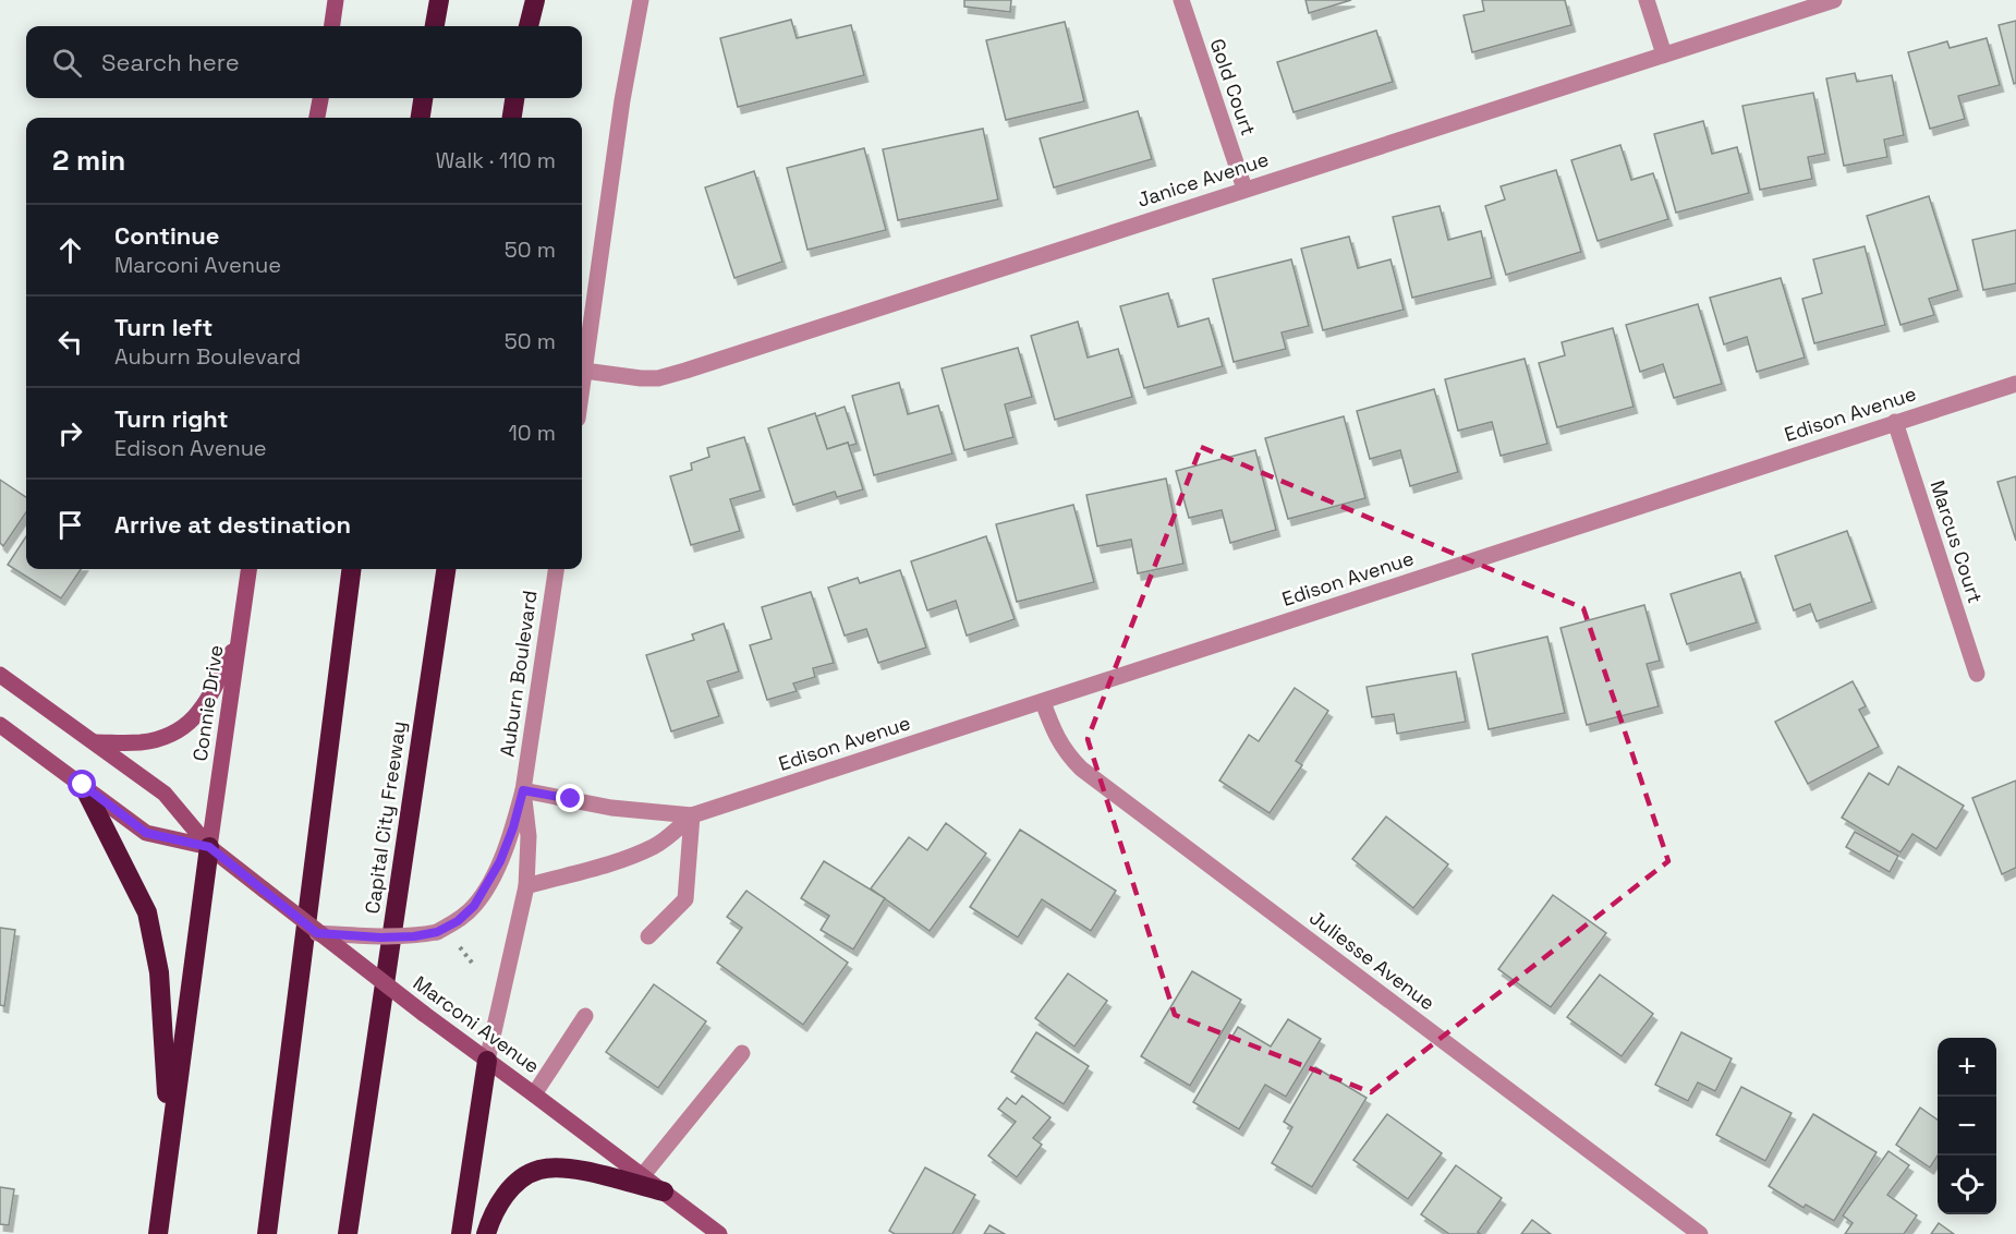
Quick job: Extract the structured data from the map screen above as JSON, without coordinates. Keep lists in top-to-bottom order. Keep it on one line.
{"streets":{"highway":["Capital City Freeway"],"main road":["Connie Drive","Marconi Avenue"],"street":["Gold Court","Janice Avenue","Edison Avenue","Marcus Court","Auburn Boulevard","Juliesse Avenue"]},"crossings":[["Gold Court","Janice Avenue"],["Edison Avenue","Marcus Court"],["Edison Avenue","Auburn Boulevard"],["Edison Avenue","Juliesse Avenue"],["Auburn Boulevard","Marconi Avenue"],["Connie Drive","Marconi Avenue"]],"page":{"search":"Search here","heading":["2 min","Walk · 110 m"],"list":[["Continue","Marconi Avenue","50 m"],["Turn left","Auburn Boulevard","50 m"],["Turn right","Edison Avenue","10 m"],"Arrive at destination"],"map_buttons":["+","−"]}}
